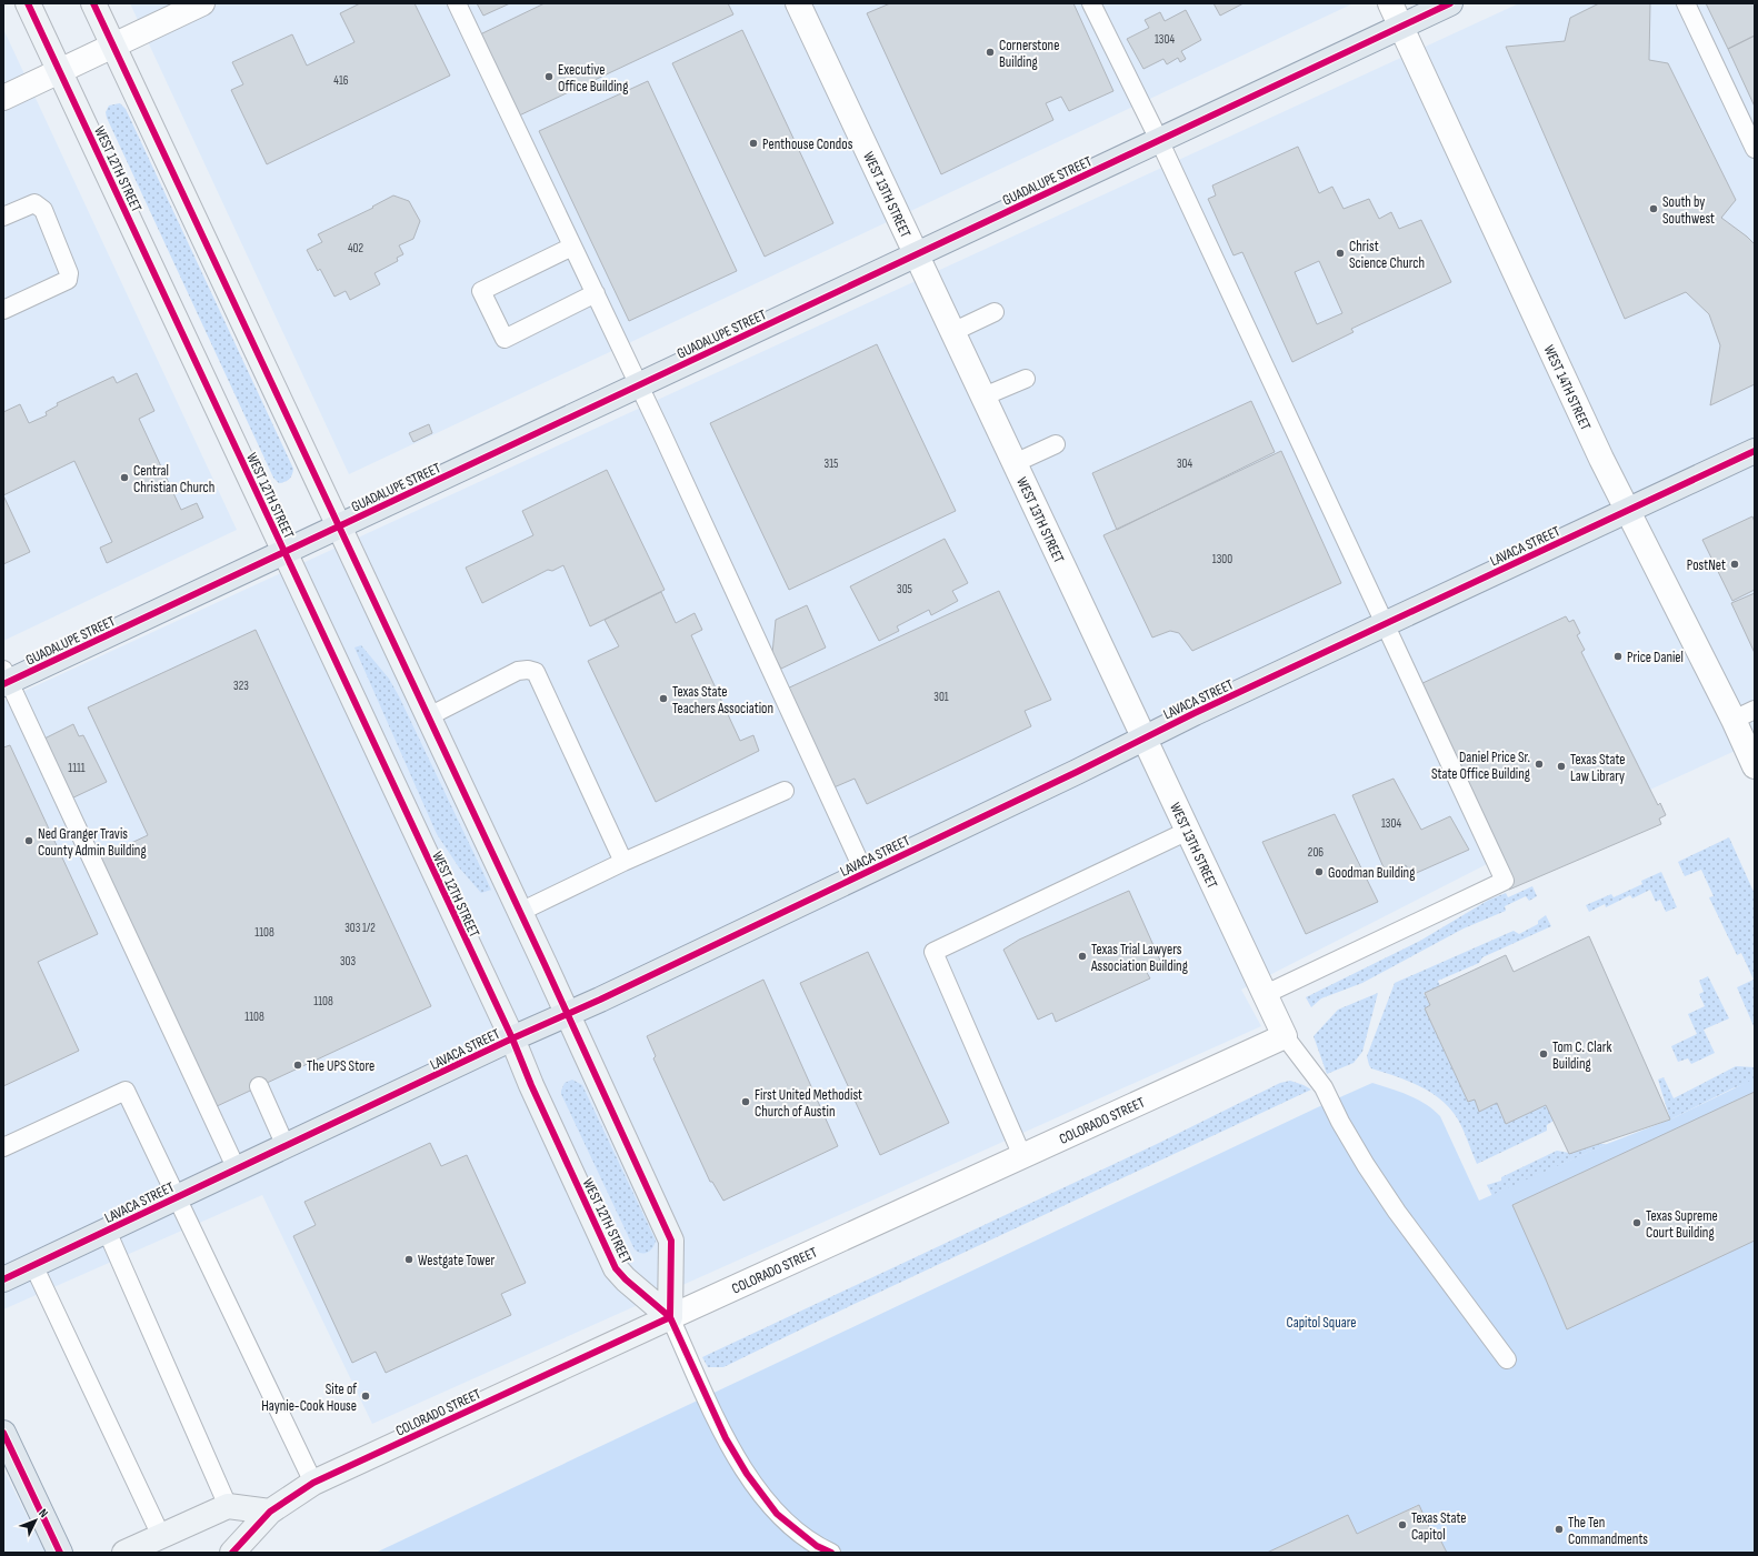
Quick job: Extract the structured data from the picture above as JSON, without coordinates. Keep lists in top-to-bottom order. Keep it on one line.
{"streets":{"main road":["WEST 12TH STREET","GUADALUPE STREET","LAVACA STREET","COLORADO STREET"],"street":["WEST 13TH STREET","WEST 14TH STREET"]},"crossings":[["WEST 12TH STREET","GUADALUPE STREET"],["WEST 12TH STREET","LAVACA STREET"],["WEST 12TH STREET","COLORADO STREET"],["GUADALUPE STREET","WEST 13TH STREET"],["GUADALUPE STREET","WEST 14TH STREET"],["WEST 13TH STREET","LAVACA STREET"],["WEST 13TH STREET","COLORADO STREET"],["WEST 14TH STREET","LAVACA STREET"]],"parks":["Capitol Square"],"places":["Cornerstone Building","Executive Office Building","Penthouse Condos","South by Southwest","Christ Science Church","Central Christian Church","PostNet","Price Daniel","Texas State Teachers Association","Daniel Price Sr. State Office Building","Texas State Law Library","Ned Granger Travis County Admin Building","Goodman Building","Texas Trial Lawyers Association Building","Tom C. Clark Building","The UPS Store","First United Methodist Church of Austin","Texas Supreme Court Building","Westgate Tower","Site of Haynie-Cook House","Texas State Capitol","The Ten Commandments"],"house_numbers":["1304","416","402","315","304","1300","305","323","301","1111","1304","206","303 1/2","1108","303","1108","1108"],"north":"top right"}
